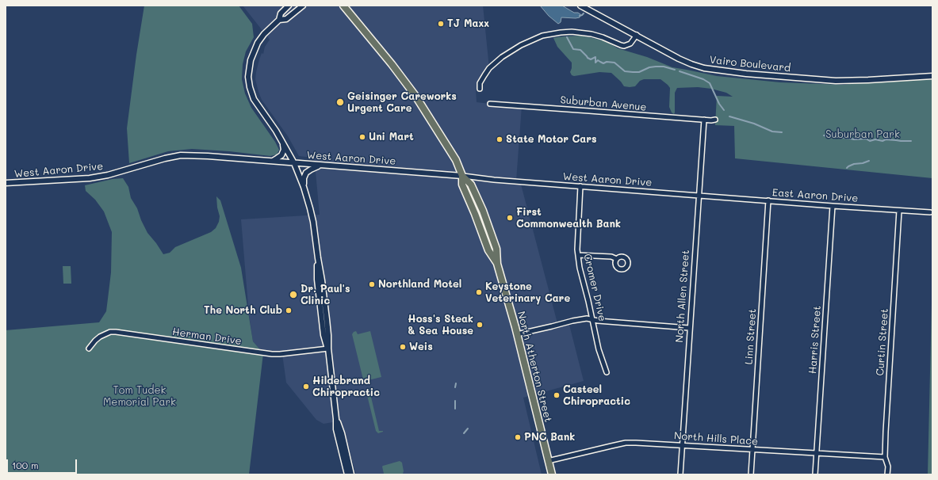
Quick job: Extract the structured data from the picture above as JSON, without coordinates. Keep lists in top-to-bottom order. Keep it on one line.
{"streets":{"main road":["North Atherton Street"],"street":["Vairo Boulevard","Suburban Avenue","West Aaron Drive","East Aaron Drive","Cromer Drive","North Allen Street","Herman Drive","Linn Street","Harris Street","Curtin Street","North Hills Place"]},"crossings":[["Suburban Avenue","North Allen Street"],["West Aaron Drive","East Aaron Drive"],["West Aaron Drive","Cromer Drive"],["West Aaron Drive","North Allen Street"],["West Aaron Drive","North Atherton Street"],["East Aaron Drive","North Allen Street"],["East Aaron Drive","Linn Street"],["East Aaron Drive","Harris Street"],["East Aaron Drive","Curtin Street"],["North Allen Street","North Hills Place"],["Linn Street","North Hills Place"],["Harris Street","North Hills Place"],["Curtin Street","North Hills Place"],["North Atherton Street","North Hills Place"]],"parks":["Suburban Park","Tom Tudek Memorial Park"],"places":["TJ Maxx","Geisinger Careworks Urgent Care","Uni Mart","State Motor Cars","First Commonwealth Bank","Northland Motel","Keystone Veterinary Care","Dr. Paul's Clinic","The North Club","Hoss's Steak & Sea House","Weis","Hildebrand Chiropractic","Casteel Chiropractic","PNC Bank"],"scale_bar":"100 m"}
